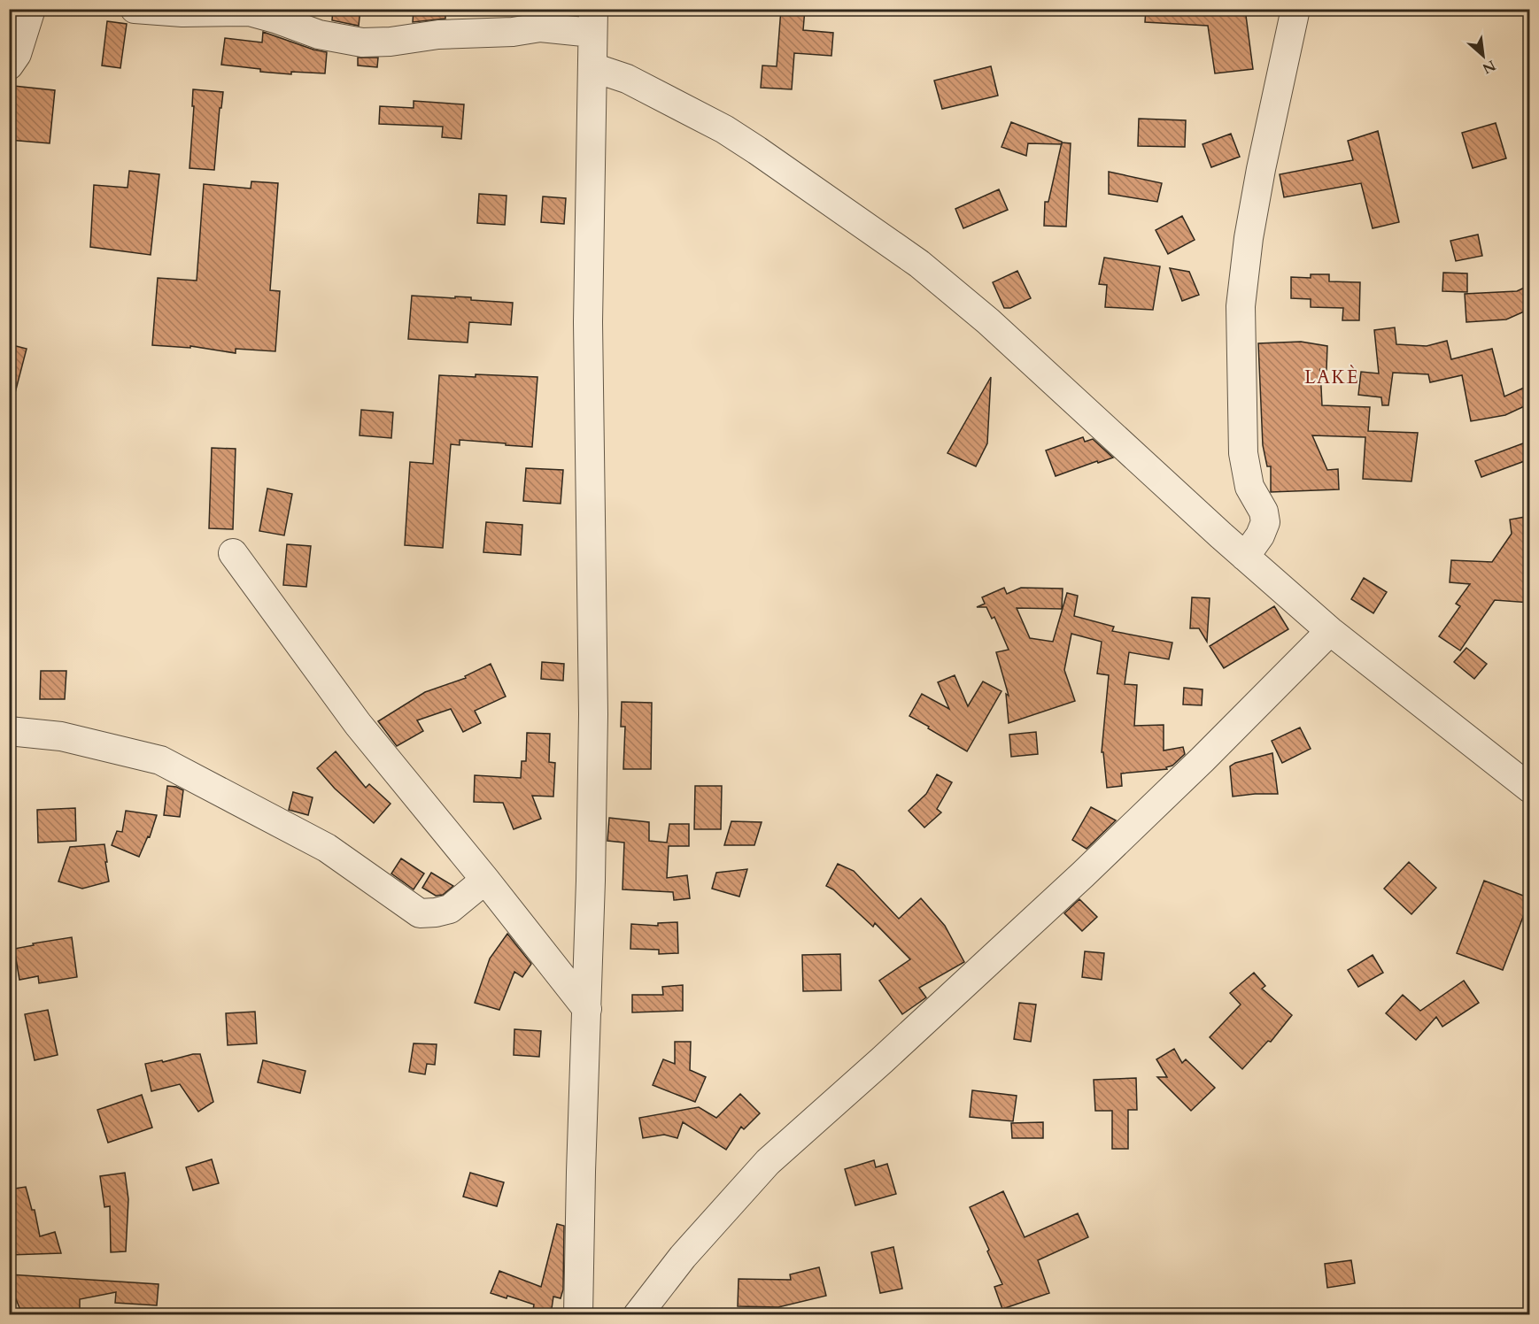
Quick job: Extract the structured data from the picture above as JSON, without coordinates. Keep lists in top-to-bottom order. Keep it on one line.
{"districts":["LAKÈ"],"north":"bottom right"}
